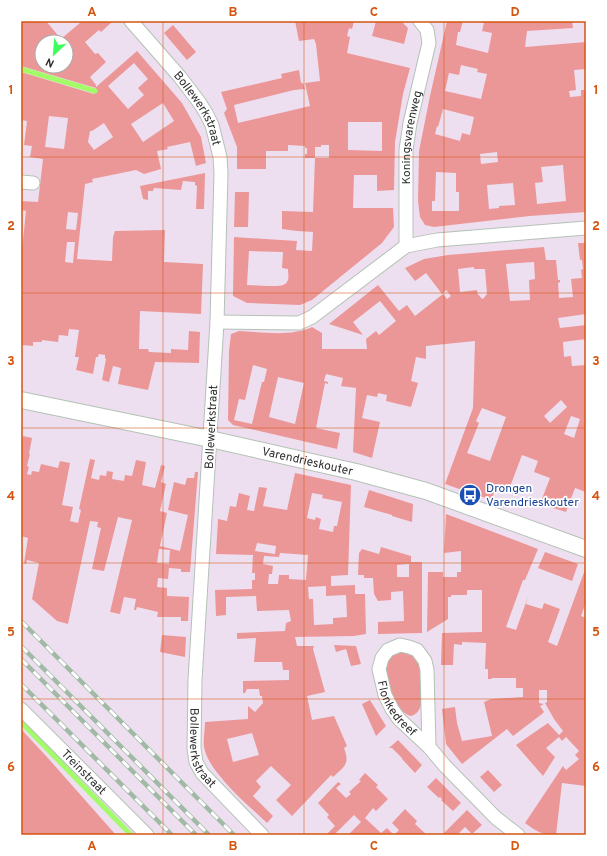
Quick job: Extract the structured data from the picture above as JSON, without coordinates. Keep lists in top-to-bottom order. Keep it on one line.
{"streets":{"street":["Bollewerkstraat","Koningsvarenweg","Varendrieskouter","Flonkedreef","Treinstraat"]},"crossings":[["Bollewerkstraat","Varendrieskouter"]],"places":{"bus stop":["Drongen Varendrieskouter"]},"north":"bottom left","grid":{"columns":["A","B","C","D"],"rows":["1","2","3","4","5","6"]}}
